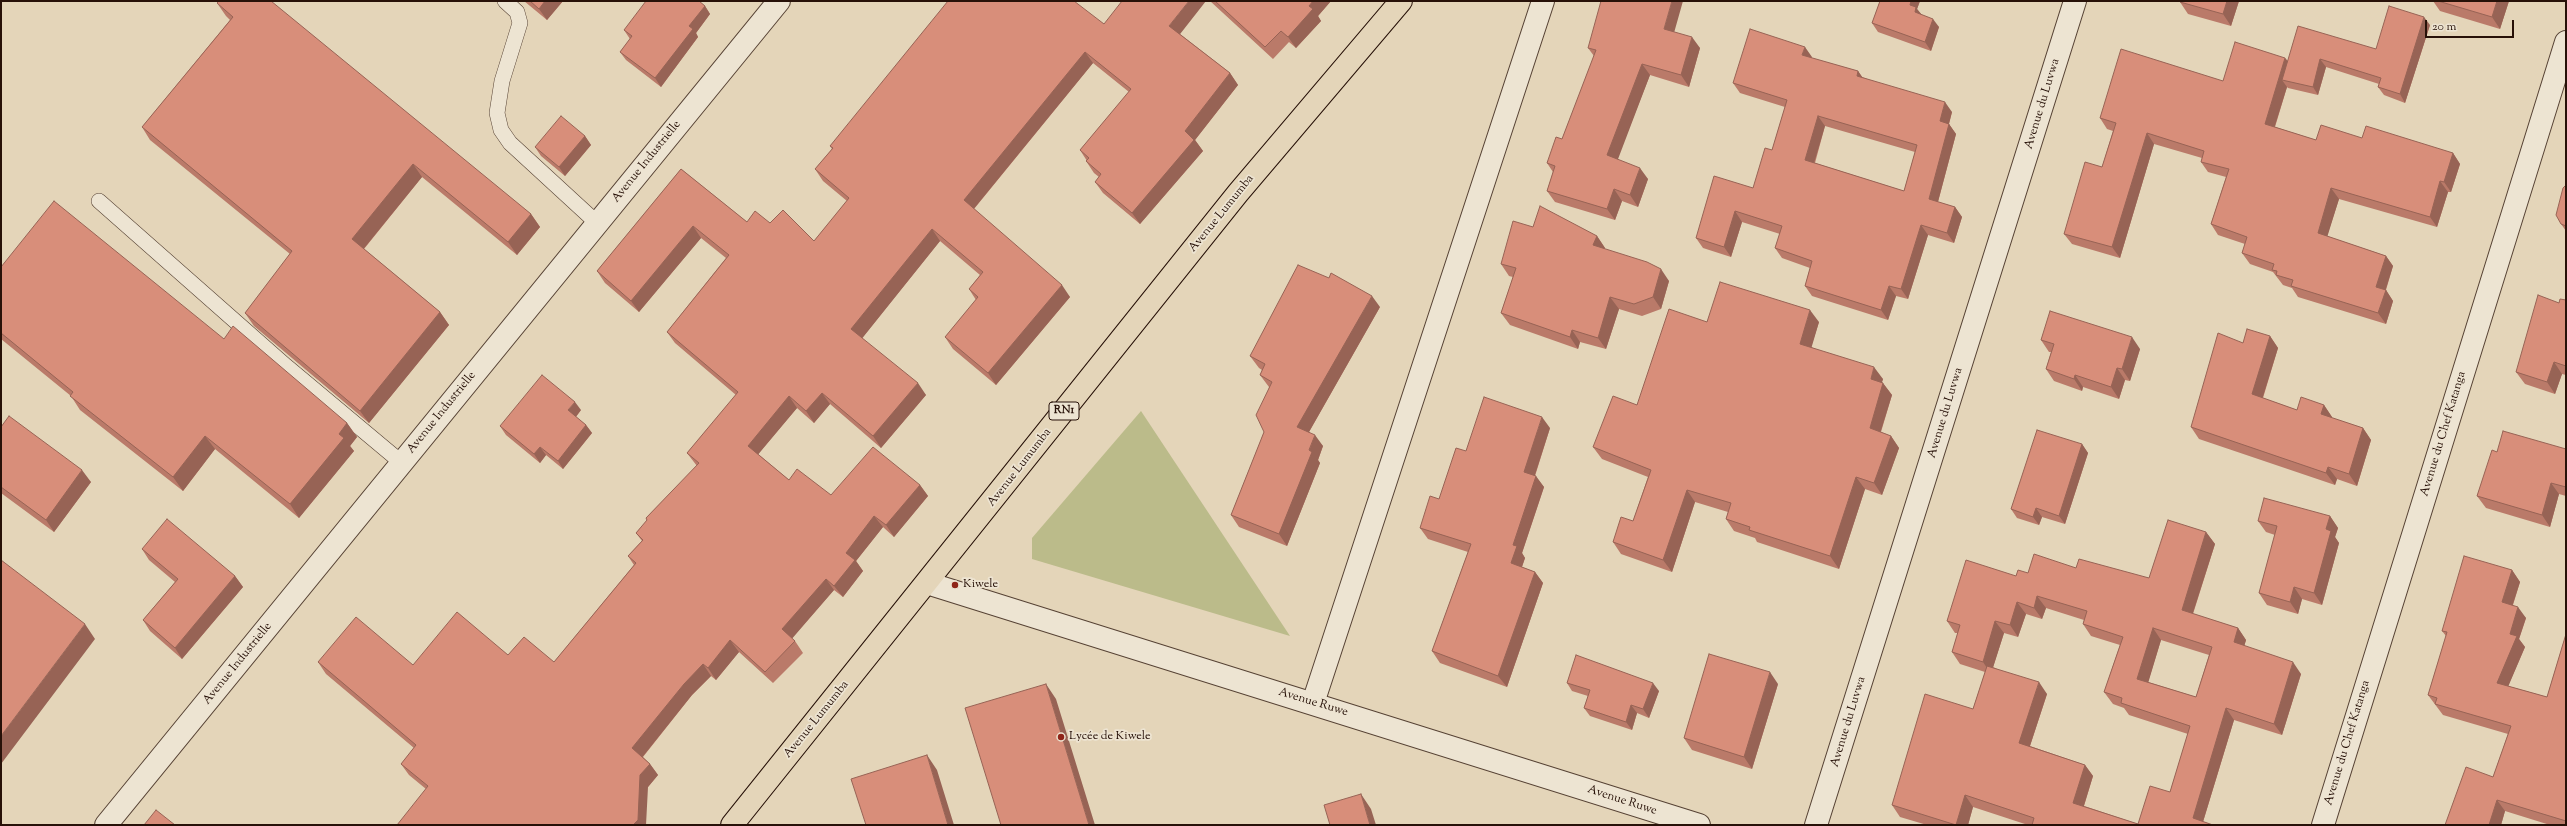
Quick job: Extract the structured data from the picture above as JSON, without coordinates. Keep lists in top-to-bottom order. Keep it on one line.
{"streets":{"highway":["Avenue Lumumba","RN1"],"street":["Avenue du Luvwa","Avenue Industrielle","Avenue du Chef Katanga","Avenue Ruwe"]},"crossings":[["Avenue Lumumba","Avenue Ruwe"]],"places":["Kiwele","Lycée de Kiwele"],"scale_bar":"20 m"}
